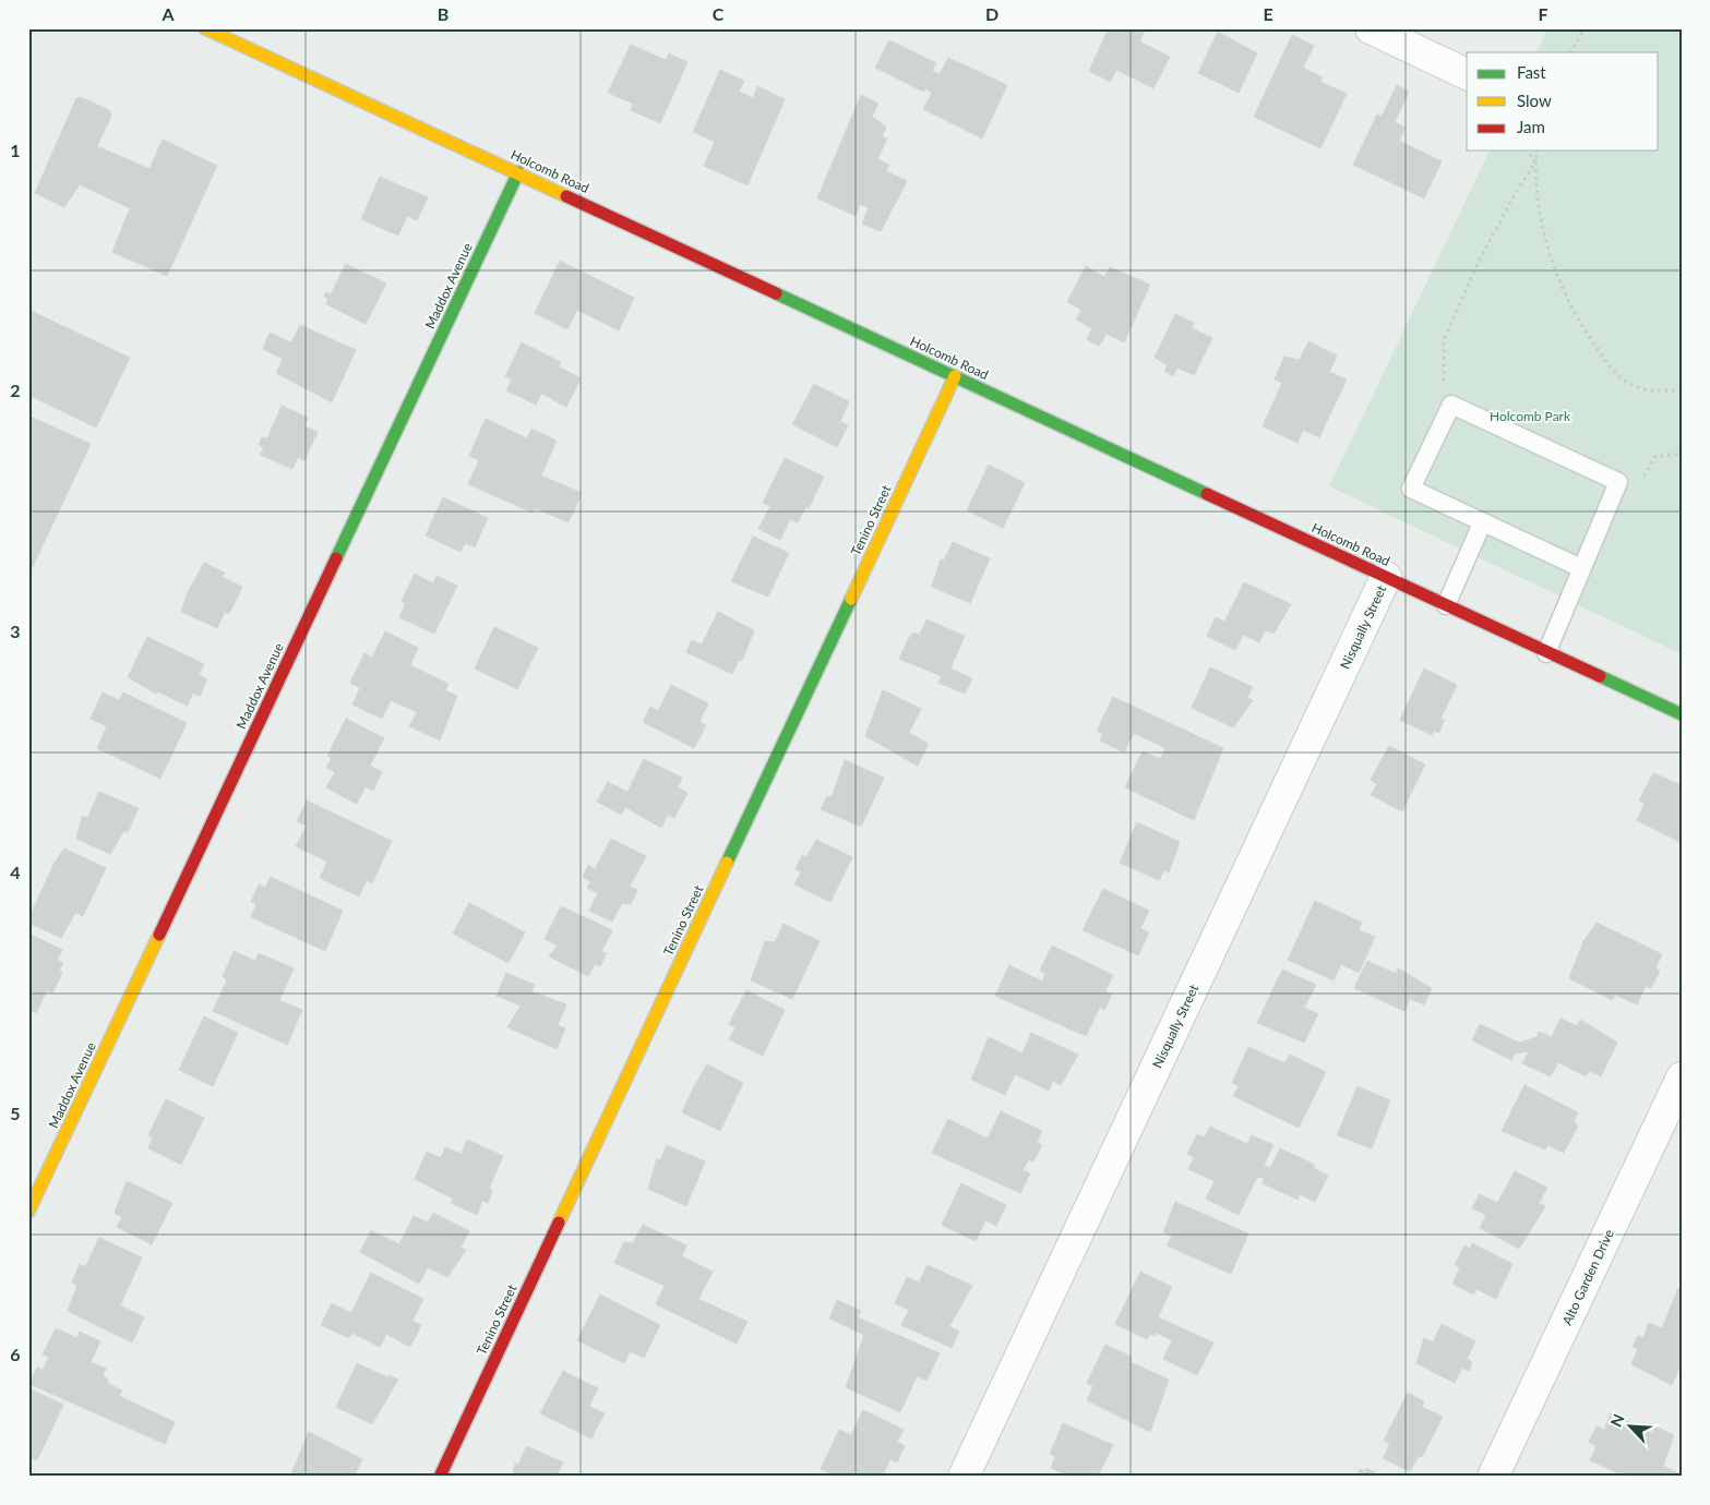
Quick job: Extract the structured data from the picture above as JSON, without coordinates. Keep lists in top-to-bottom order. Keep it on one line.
{"streets":{"street":["Holcomb Road","Maddox Avenue","Tenino Street","Nisqually Street","Alto Garden Drive"]},"crossings":[["Holcomb Road","Maddox Avenue"],["Holcomb Road","Tenino Street"],["Holcomb Road","Nisqually Street"]],"parks":["Holcomb Park"],"legend":["Fast","Slow","Jam"],"north":"top left","grid":{"columns":["A","B","C","D","E","F"],"rows":["1","2","3","4","5","6"]}}
